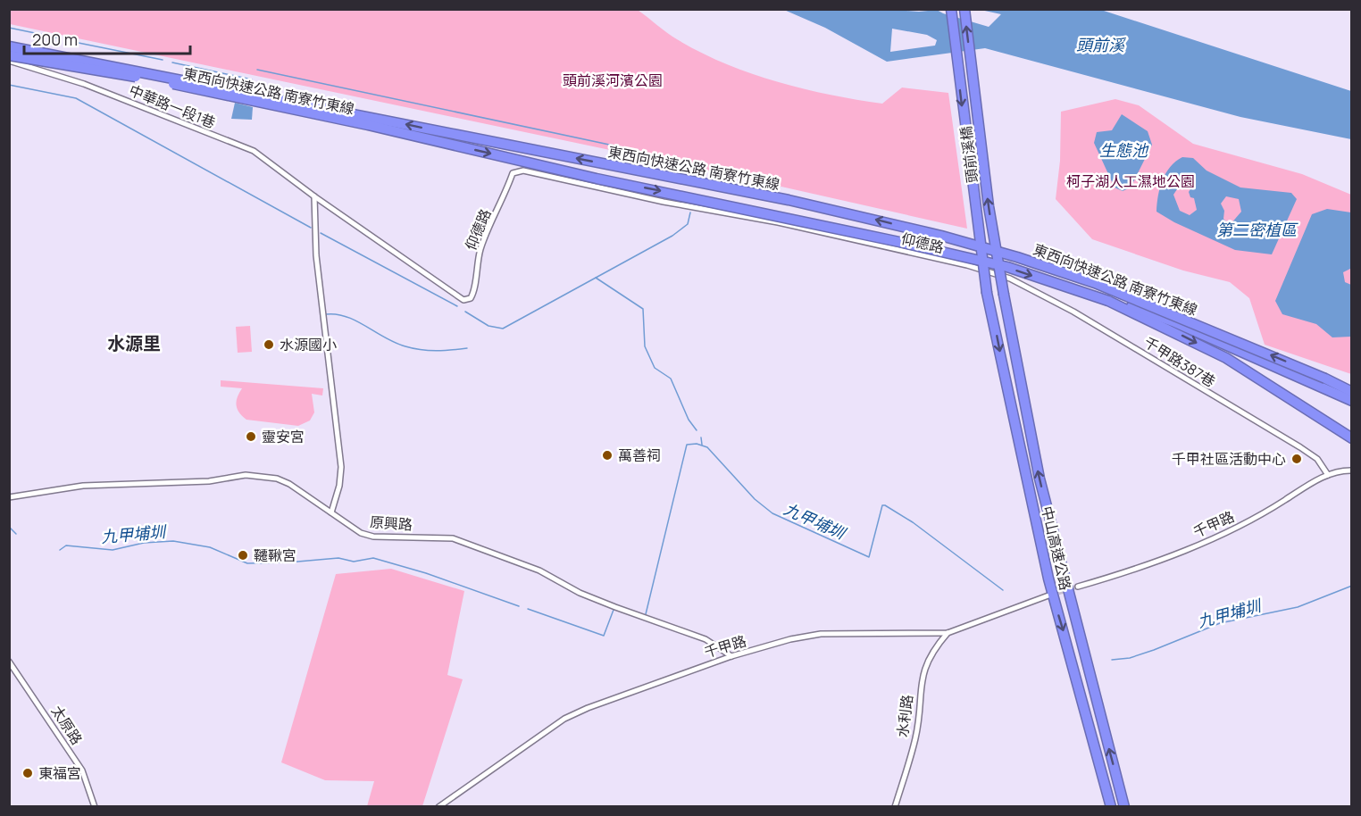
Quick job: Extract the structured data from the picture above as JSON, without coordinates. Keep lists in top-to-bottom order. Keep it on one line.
{"streets":{"highway":["東西向快速公路 南寮竹東線","頭前溪橋","中山高速公路"],"street":["中華路一段1巷","仰德路","千甲路387巷","原興路","千甲路","水利路","太原路"]},"crossings":[["中華路一段1巷","仰德路"],["頭前溪橋","中山高速公路"],["仰德路","千甲路387巷"],["千甲路387巷","千甲路"],["原興路","千甲路"],["千甲路","水利路"]],"districts":["水源里"],"water":["頭前溪","生態池","第二密植區","九甲埔圳"],"parks":["頭前溪河濱公園","柯子湖人工濕地公園"],"places":["水源國小","靈安宮","萬善祠","千甲社區活動中心","韆鞦宮","東福宮"],"scale_bar":"200 m"}
